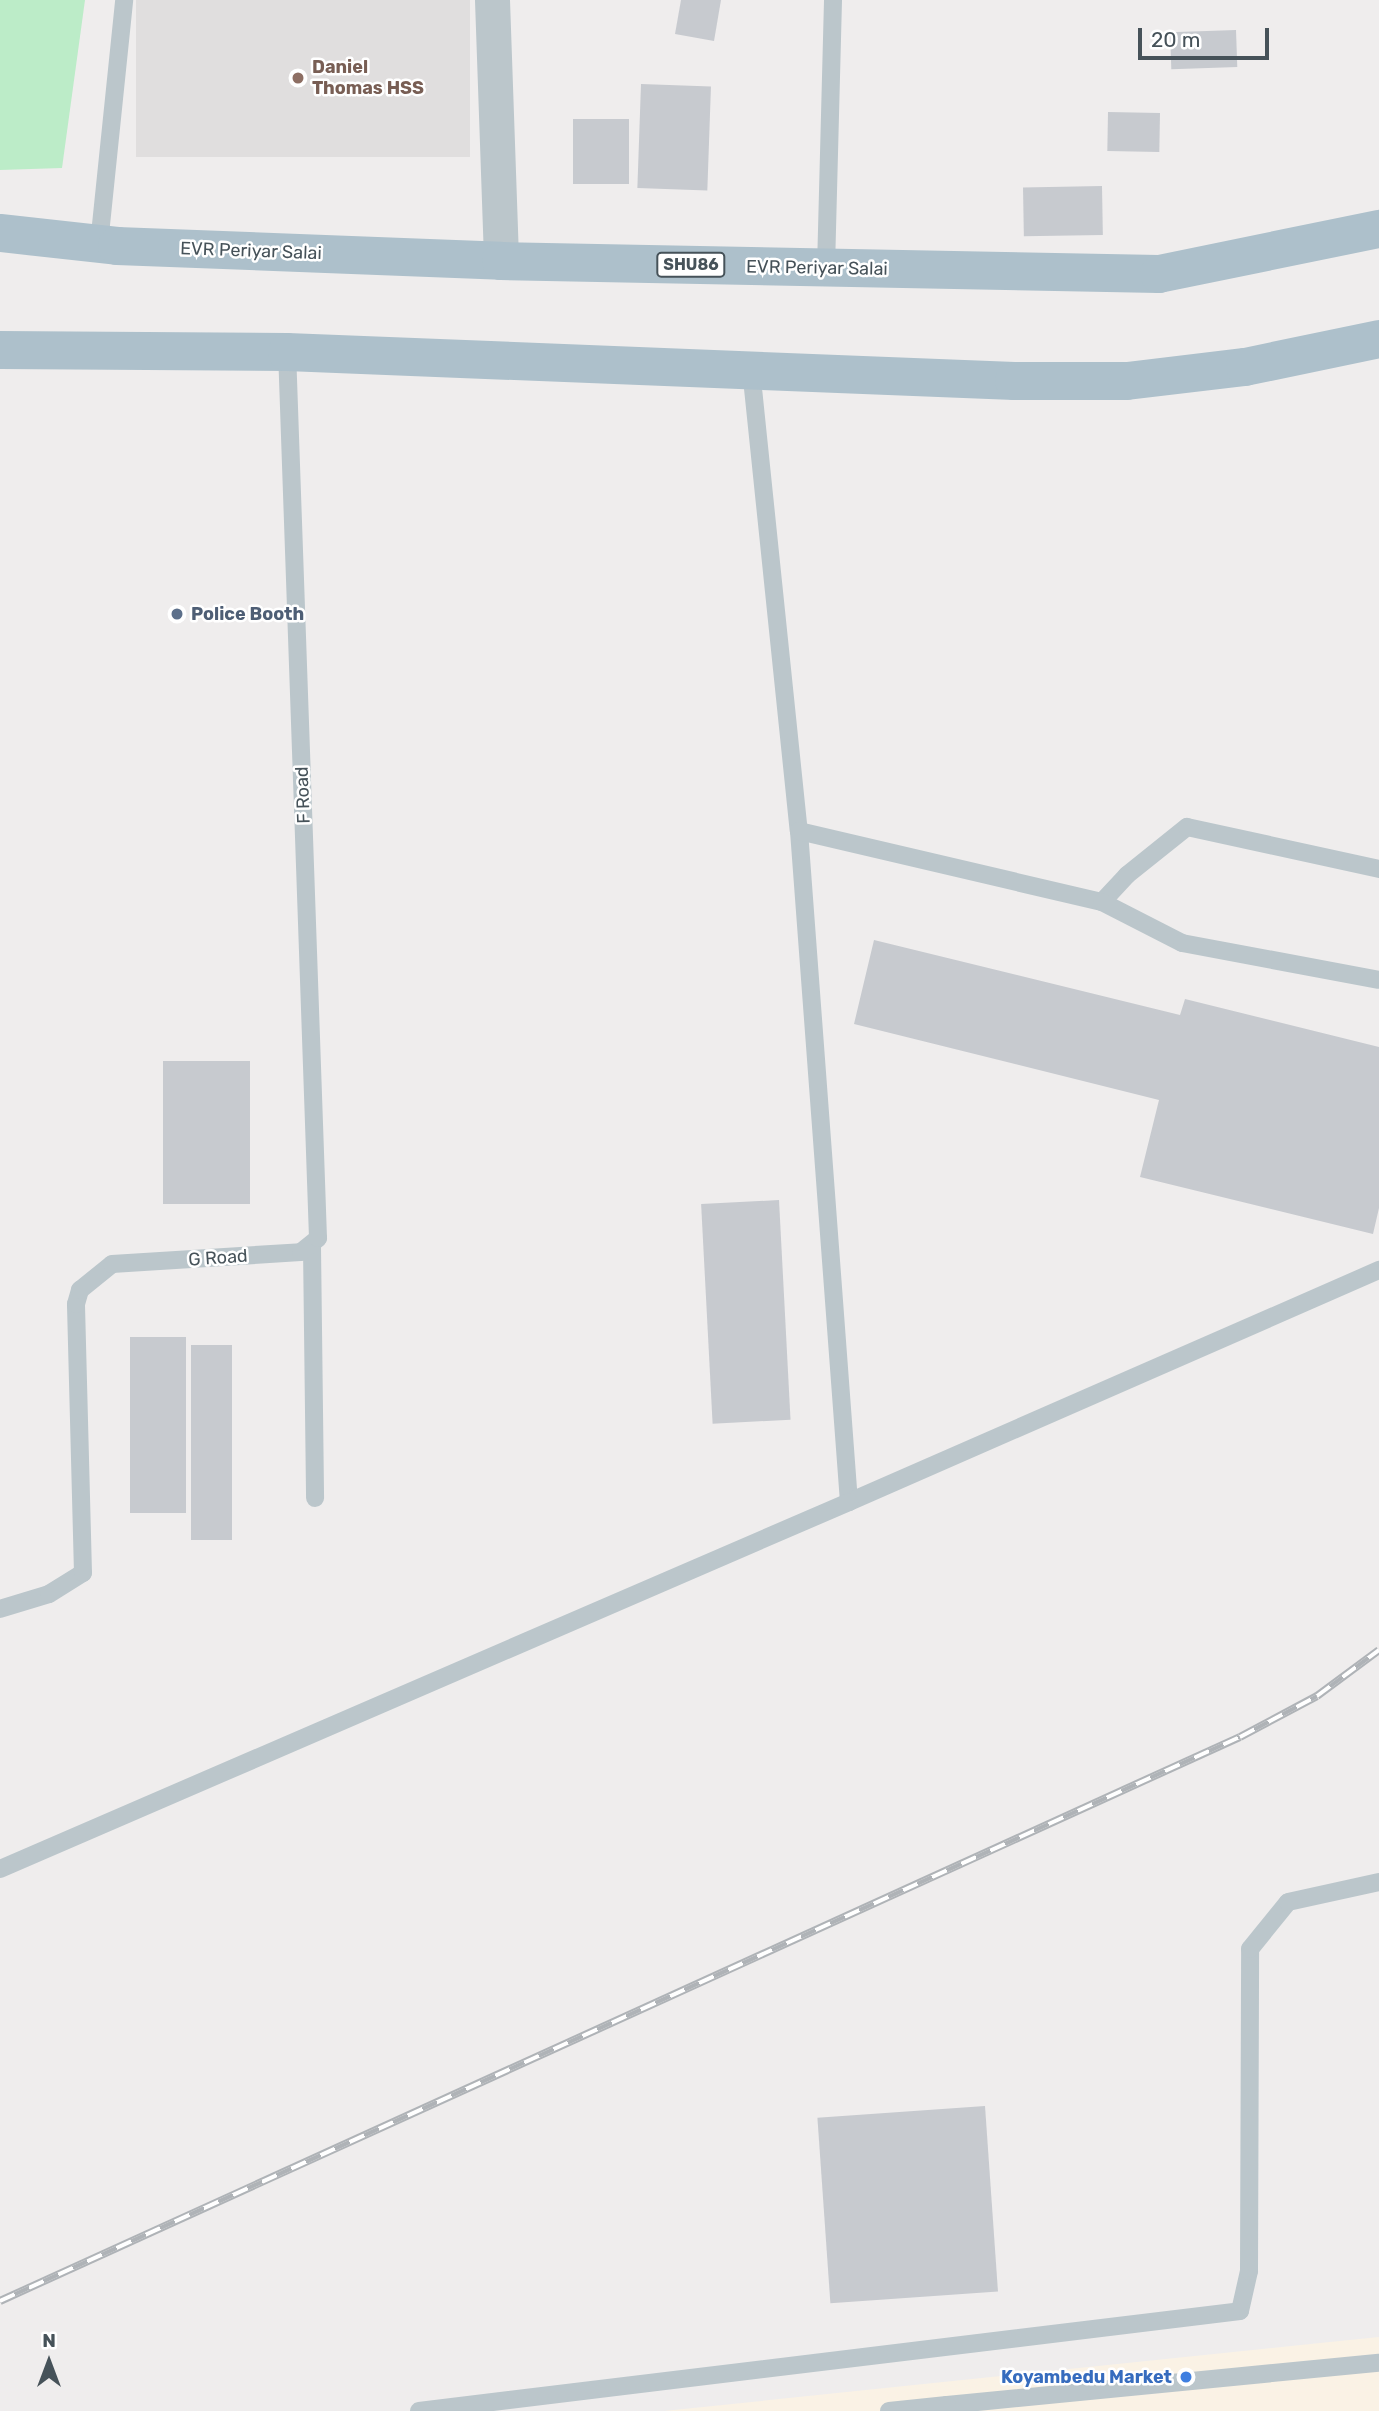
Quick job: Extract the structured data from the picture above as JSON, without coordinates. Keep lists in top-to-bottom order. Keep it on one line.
{"streets":{"main road":["EVR Periyar Salai","SHU86"],"lane":["F Road","G Road"]},"crossings":[["F Road","G Road"]],"places":["Daniel Thomas HSS","Police Booth","Koyambedu Market"],"scale_bar":"20 m","north":"top"}
